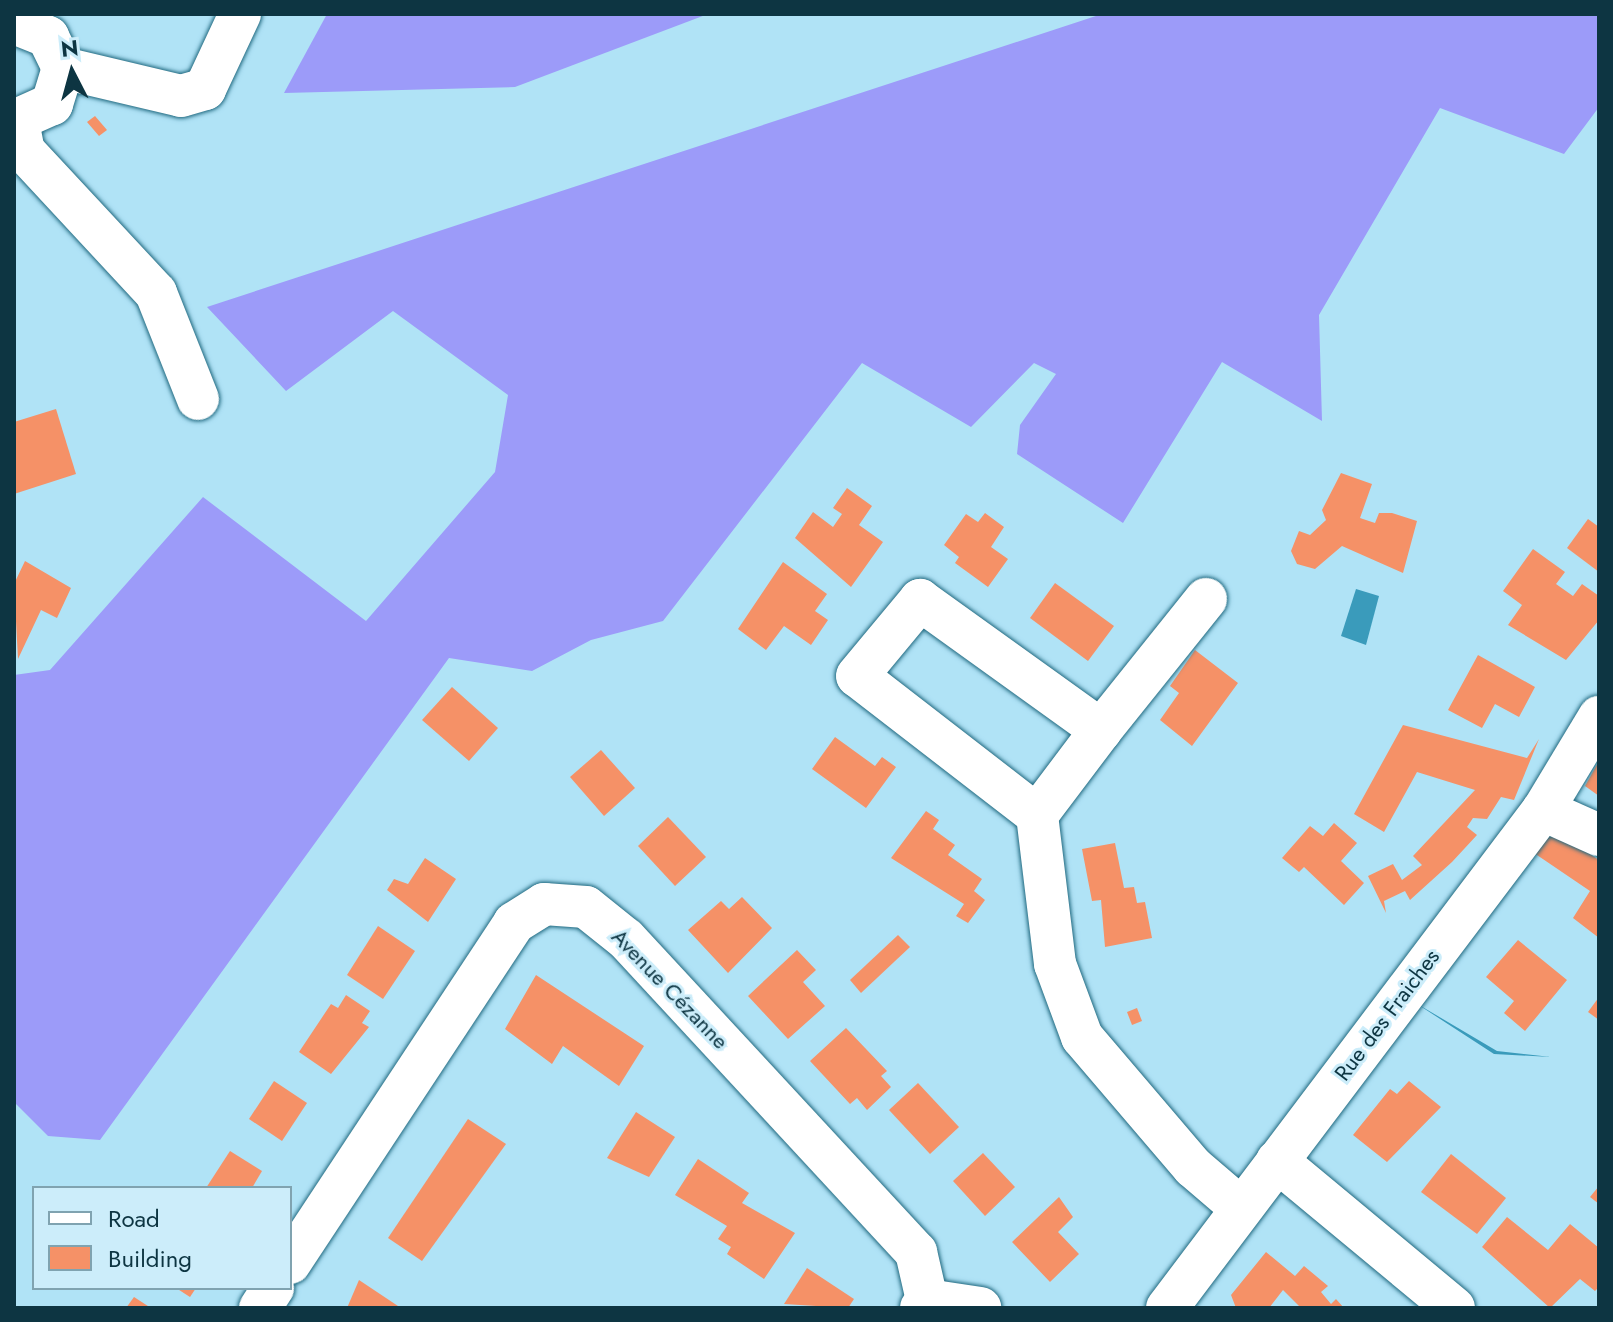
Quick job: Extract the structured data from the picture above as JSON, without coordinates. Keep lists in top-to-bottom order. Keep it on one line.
{"streets":{"street":["Avenue Cézanne","Rue des Fraiches"]},"legend":["Road","Building"],"north":"top"}
